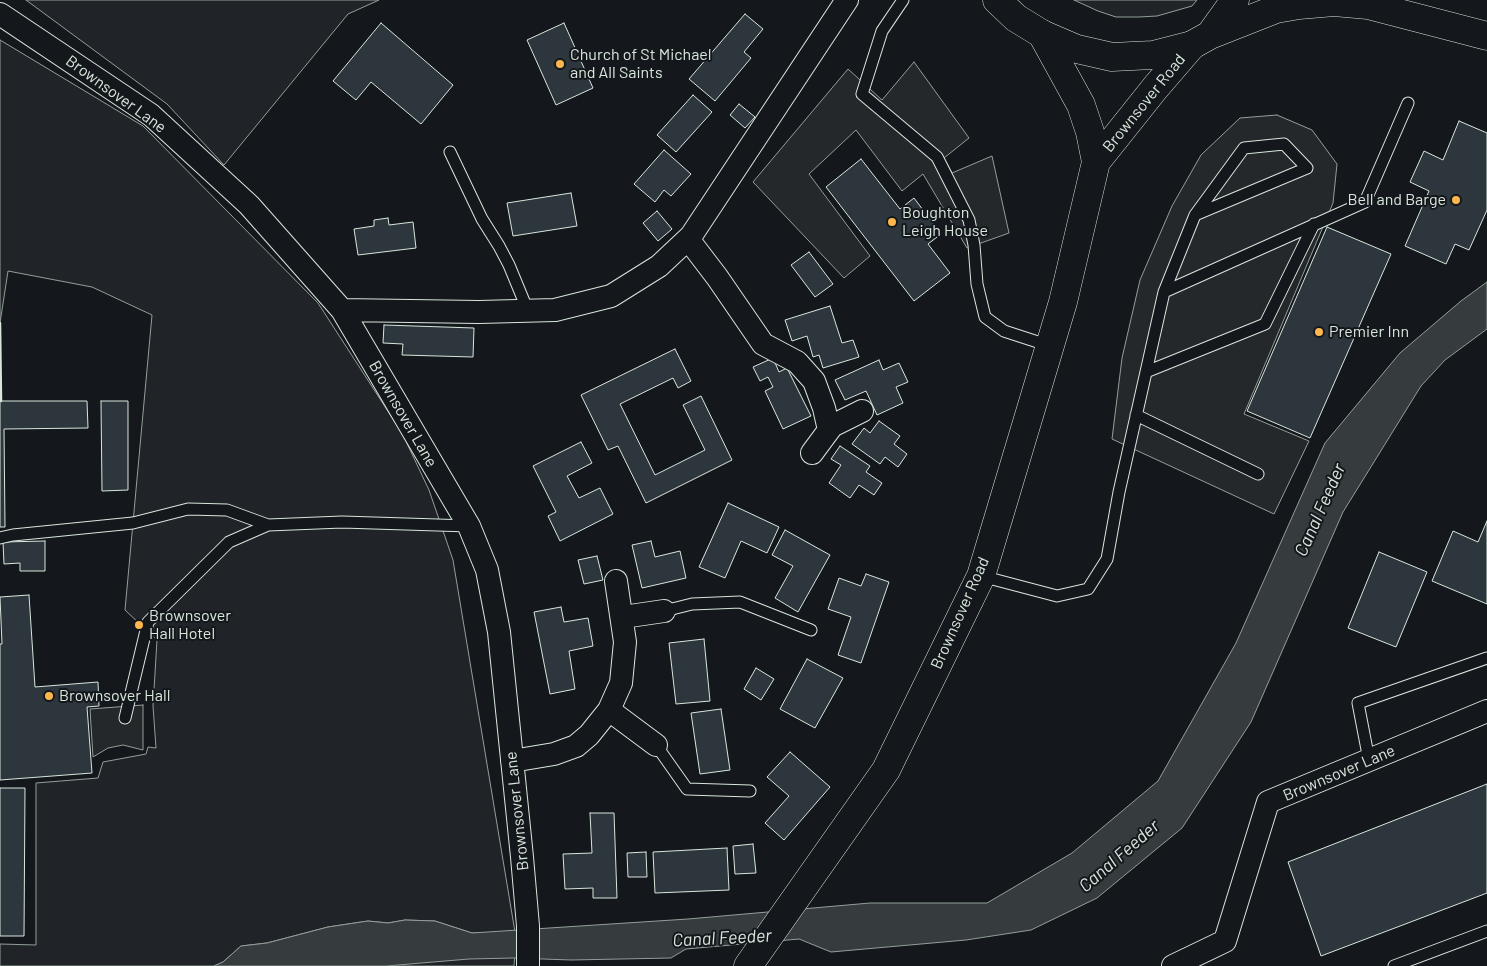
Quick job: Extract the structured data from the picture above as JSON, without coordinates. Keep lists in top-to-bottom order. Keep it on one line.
{"streets":{"main road":["Brownsover Road"],"street":["Brownsover Lane"]},"water":["Canal Feeder"],"places":["Church of St Michael and All Saints","Bell and Barge","Boughton Leigh House","Premier Inn","Brownsover Hall Hotel","Brownsover Hall"]}
